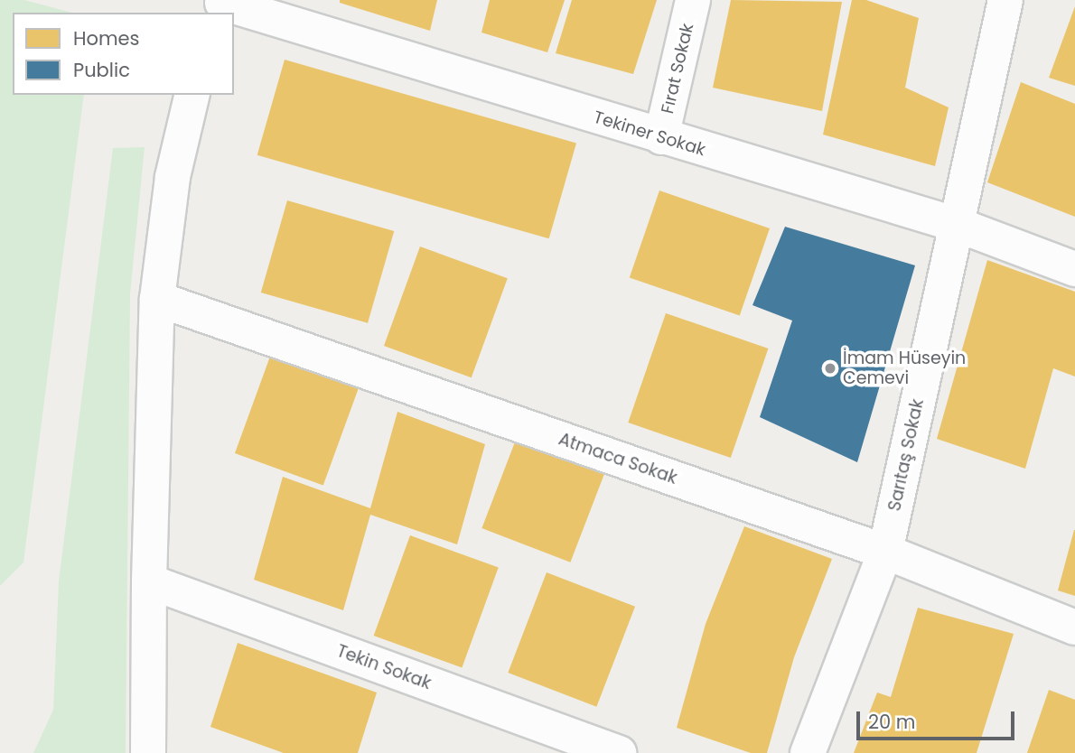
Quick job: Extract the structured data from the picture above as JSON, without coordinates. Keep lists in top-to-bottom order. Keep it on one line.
{"streets":{"street":["Fırat Sokak","Tekiner Sokak","Sarıtaş Sokak","Atmaca Sokak","Tekin Sokak"]},"crossings":[["Fırat Sokak","Tekiner Sokak"],["Tekiner Sokak","Sarıtaş Sokak"],["Sarıtaş Sokak","Atmaca Sokak"]],"places":["İmam Hüseyin Cemevi"],"legend":["Homes","Public"],"scale_bar":"20 m"}
